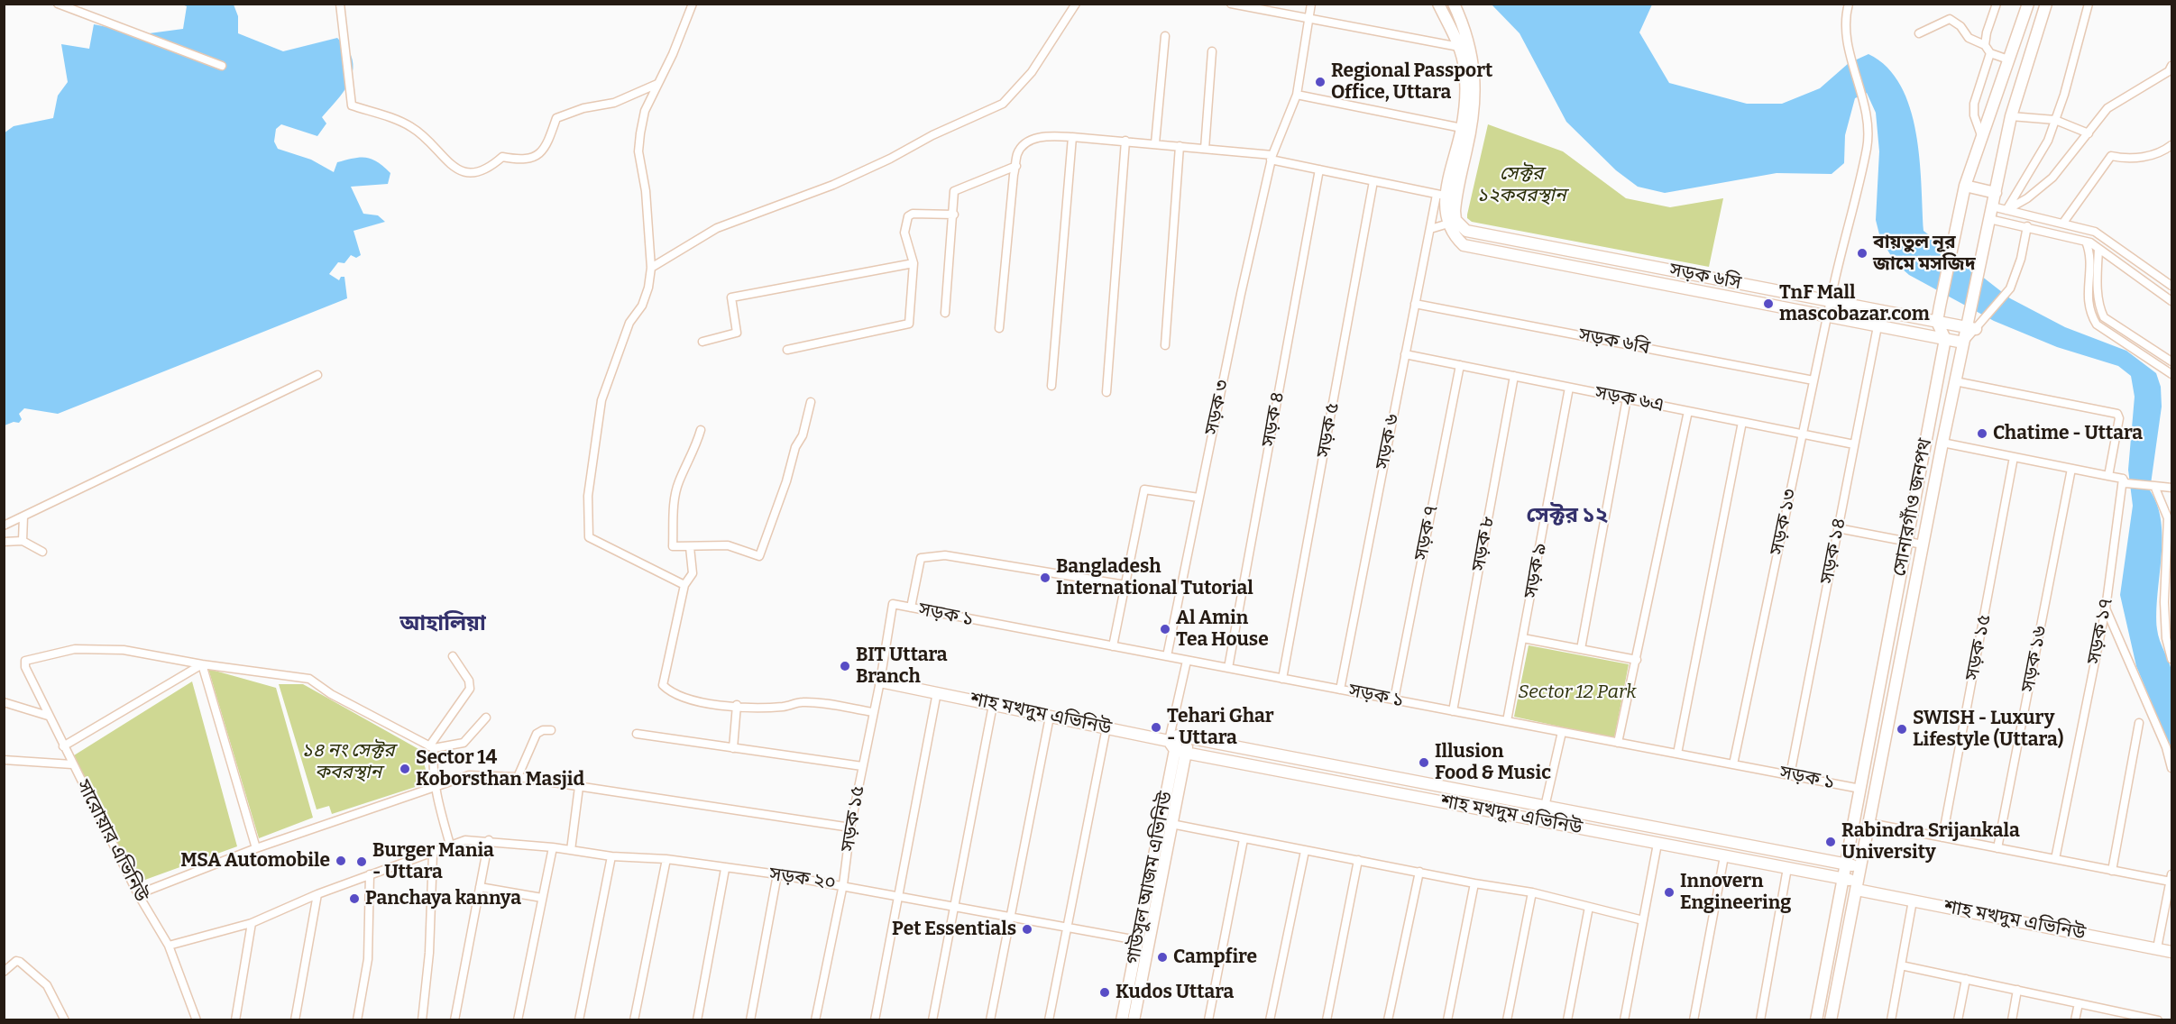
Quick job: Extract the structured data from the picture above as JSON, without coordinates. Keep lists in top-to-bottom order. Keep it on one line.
{"streets":{"street":["সড়ক ৬সি","সড়ক ৬বি","সড়ক ৬এ","সড়ক ৩","সড়ক ৪","সড়ক ৫","সড়ক ৬","সোনারগাঁও জনপথ","সড়ক ১৩","সড়ক ৭","সড়ক ৮","সড়ক ১৪","সড়ক ৯","সড়ক ১","সড়ক ১৭","সড়ক ১৫","সড়ক ১৬","শাহ মখদুম এভিনিউ","সারোয়ার এভিনিউ","গাউসুল আজম এভিনিউ","সড়ক ২০"]},"crossings":[["সড়ক ৬সি","সোনারগাঁও জনপথ"],["সড়ক ৬সি","সড়ক ১৩"],["সড়ক ৬সি","সড়ক ১৪"],["সড়ক ৬বি","সড়ক ৬"],["সড়ক ৬বি","সড়ক ১৩"],["সড়ক ৬এ","সড়ক ৬"],["সড়ক ৬এ","সড়ক ১৩"],["সড়ক ৬এ","সড়ক ৭"],["সড়ক ৬এ","সড়ক ৮"],["সড়ক ৬এ","সড়ক ১৪"],["সড়ক ৬এ","সড়ক ৯"],["সড়ক ৩","সড়ক ১"],["সড়ক ৪","সড়ক ১"],["সড়ক ৫","সড়ক ১"],["সড়ক ৬","সড়ক ১"],["সোনারগাঁও জনপথ","সড়ক ১"],["সোনারগাঁও জনপথ","শাহ মখদুম এভিনিউ"],["সড়ক ১৩","সড়ক ১"],["সড়ক ৭","সড়ক ১"],["সড়ক ৮","সড়ক ১"],["সড়ক ১৪","সড়ক ১"],["সড়ক ৯","সড়ক ১"],["সড়ক ১","সড়ক ১৫"],["সড়ক ১৫","শাহ মখদুম এভিনিউ"],["সড়ক ১৫","সড়ক ২০"],["শাহ মখদুম এভিনিউ","গাউসুল আজম এভিনিউ"],["সারোয়ার এভিনিউ","সড়ক ২০"],["গাউসুল আজম এভিনিউ","সড়ক ২০"]],"districts":["সেক্টর ১২","আহালিয়া"],"parks":["সেক্টর ১২কবরস্থান","Sector 12 Park","১৪ নং সেক্টর কবরস্থান"],"places":["Regional Passport Office, Uttara","বায়তুল নূর জামে মসজিদ","TnF Mall mascobazar.com","Chatime - Uttara","Bangladesh International Tutorial","Al Amin Tea House","BIT Uttara Branch","Tehari Ghar - Uttara","SWISH - Luxury Lifestyle (Uttara)","Illusion Food & Music","Sector 14 Koborsthan Masjid","Rabindra Srijankala University","MSA Automobile","Burger Mania - Uttara","Innovern Engineering","Panchaya kannya","Pet Essentials","Campfire","Kudos Uttara"]}
